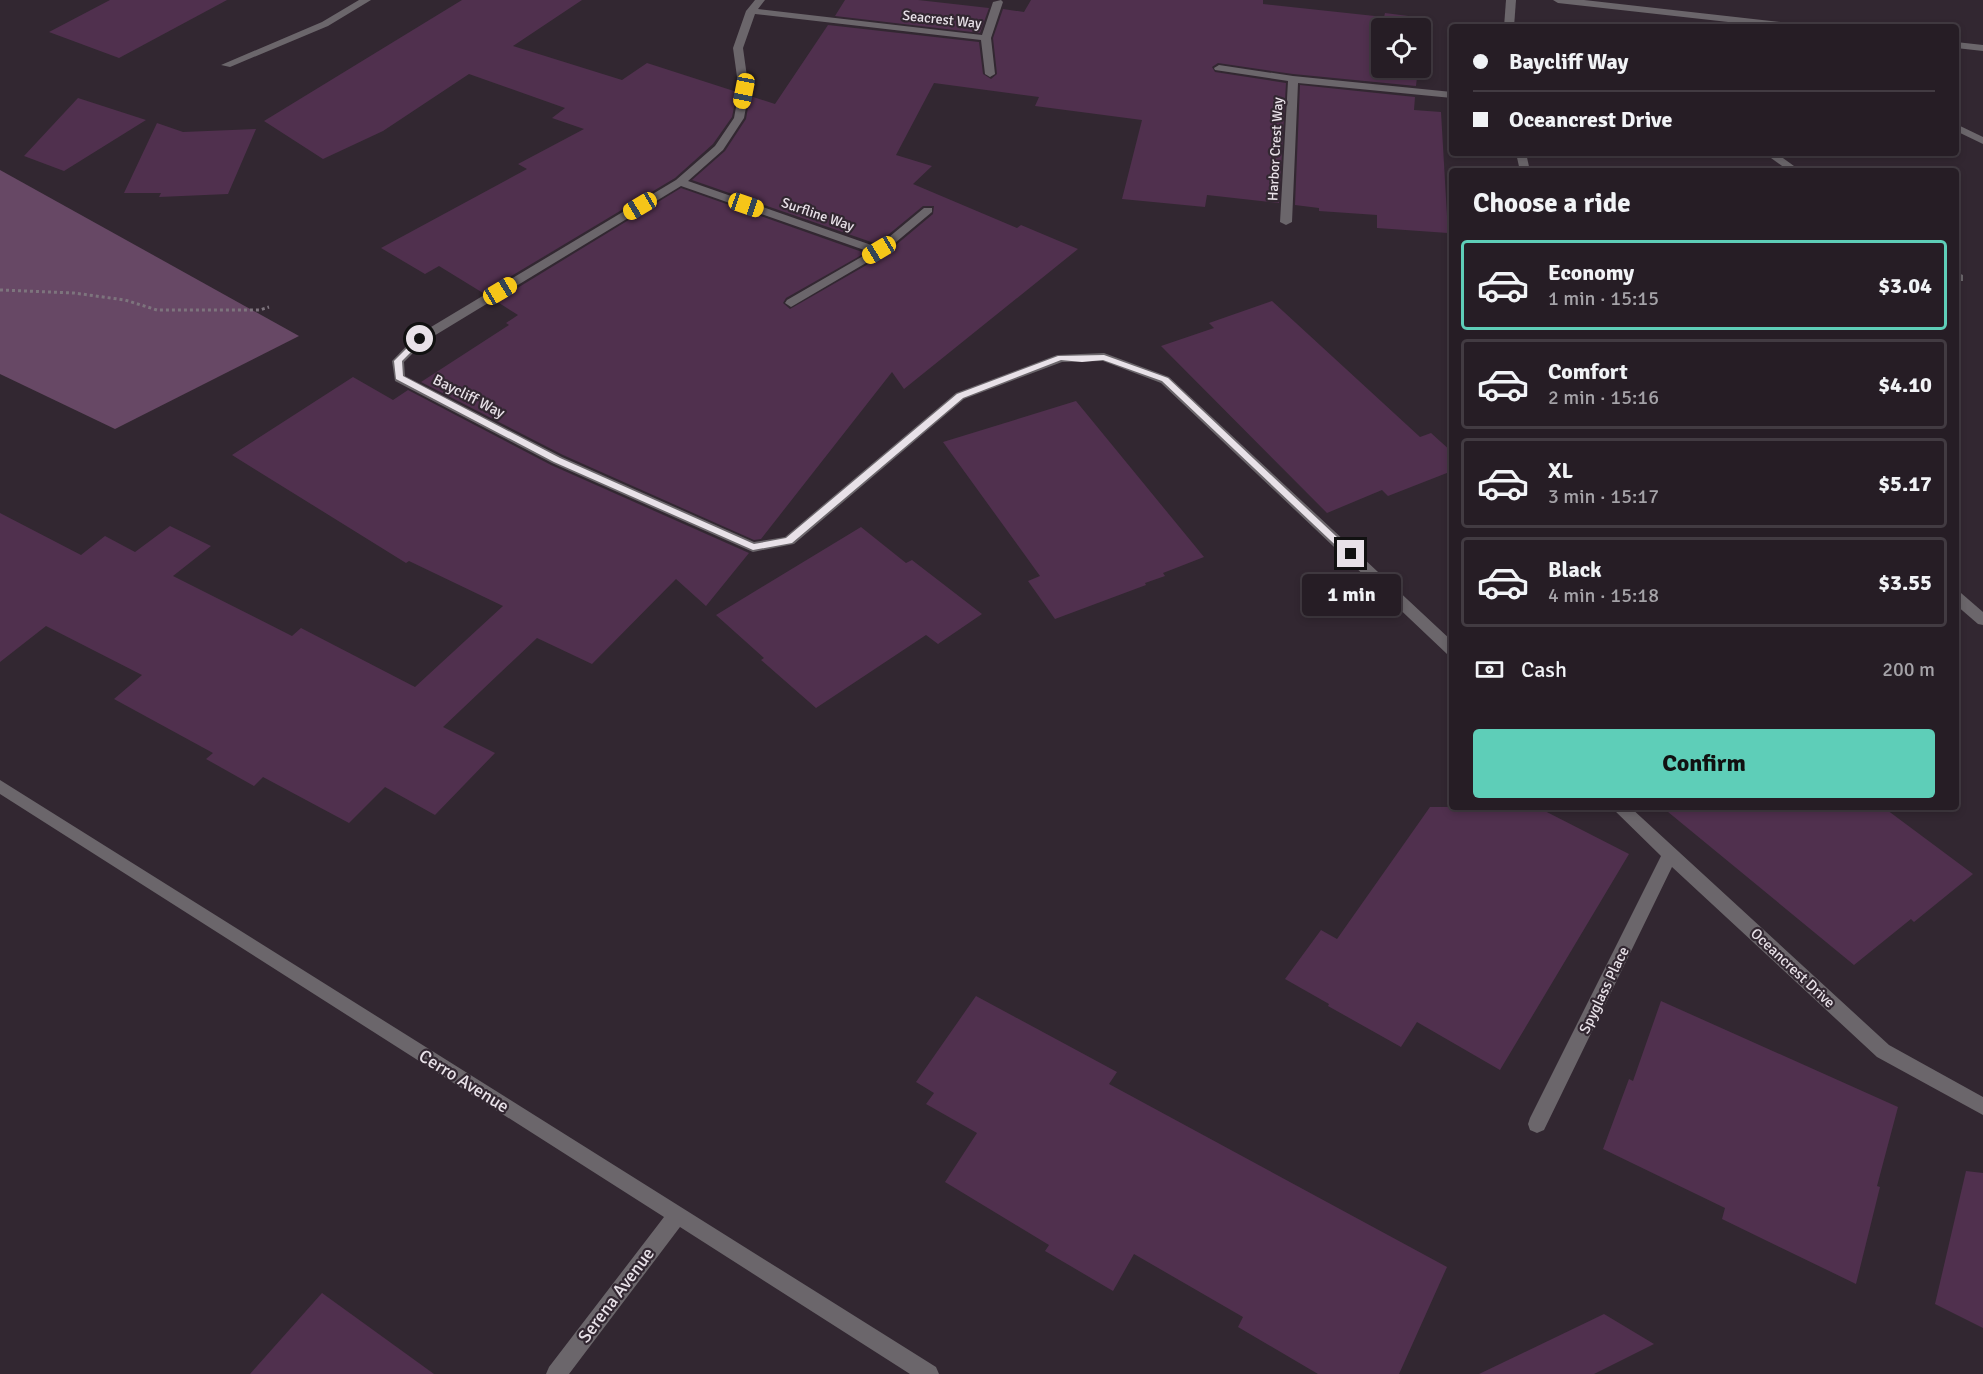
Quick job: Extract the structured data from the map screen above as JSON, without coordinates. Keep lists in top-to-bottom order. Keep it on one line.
{"streets":{"street":["Seacrest Way","Harbor Crest Way","Surfline Way","Baycliff Way","Oceancrest Drive","Spyglass Place","Cerro Avenue","Serena Avenue"]},"crossings":[["Seacrest Way","Baycliff Way"],["Surfline Way","Baycliff Way"],["Oceancrest Drive","Spyglass Place"],["Cerro Avenue","Serena Avenue"]],"page":{"banner":["Baycliff Way","Oceancrest Drive"],"heading":"Choose a ride","list":[{"name":"Economy","note":"1 min · 15:15","value":"$3.04"},{"name":"Comfort","note":"2 min · 15:16","value":"$4.10"},{"name":"XL","note":"3 min · 15:17","value":"$5.17"},{"name":"Black","note":"4 min · 15:18","value":"$3.55"}],"bubble":"1 min","pay":["Cash","200 m"],"buttons":"Confirm"}}
